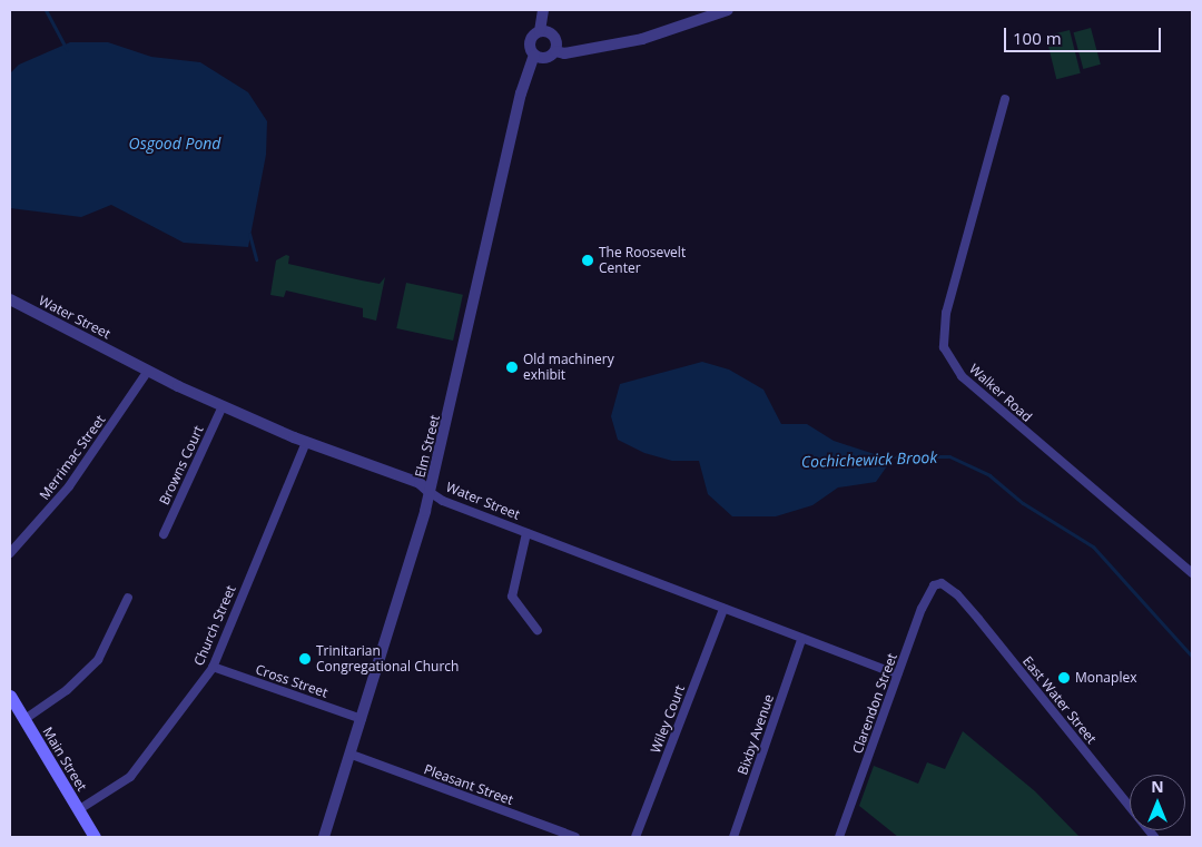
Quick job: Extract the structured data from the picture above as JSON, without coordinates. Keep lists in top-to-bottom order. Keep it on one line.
{"streets":{"main road":["Main Street"],"street":["Water Street","Walker Road","Elm Street","Merrimac Street","Browns Court","Church Street","Cross Street","East Water Street","Clarendon Street","Wiley Court","Bixby Avenue","Pleasant Street"]},"crossings":[["Water Street","Elm Street"],["Water Street","Merrimac Street"],["Water Street","Browns Court"],["Water Street","Church Street"],["Water Street","Clarendon Street"],["Water Street","Wiley Court"],["Water Street","Bixby Avenue"],["Elm Street","Cross Street"],["Elm Street","Pleasant Street"],["Church Street","Cross Street"],["Church Street","Main Street"],["East Water Street","Clarendon Street"]],"water":["Osgood Pond","Cochichewick Brook"],"places":["The Roosevelt Center","Old machinery exhibit","Trinitarian Congregational Church","Monaplex"],"scale_bar":"100 m","north":"top"}
